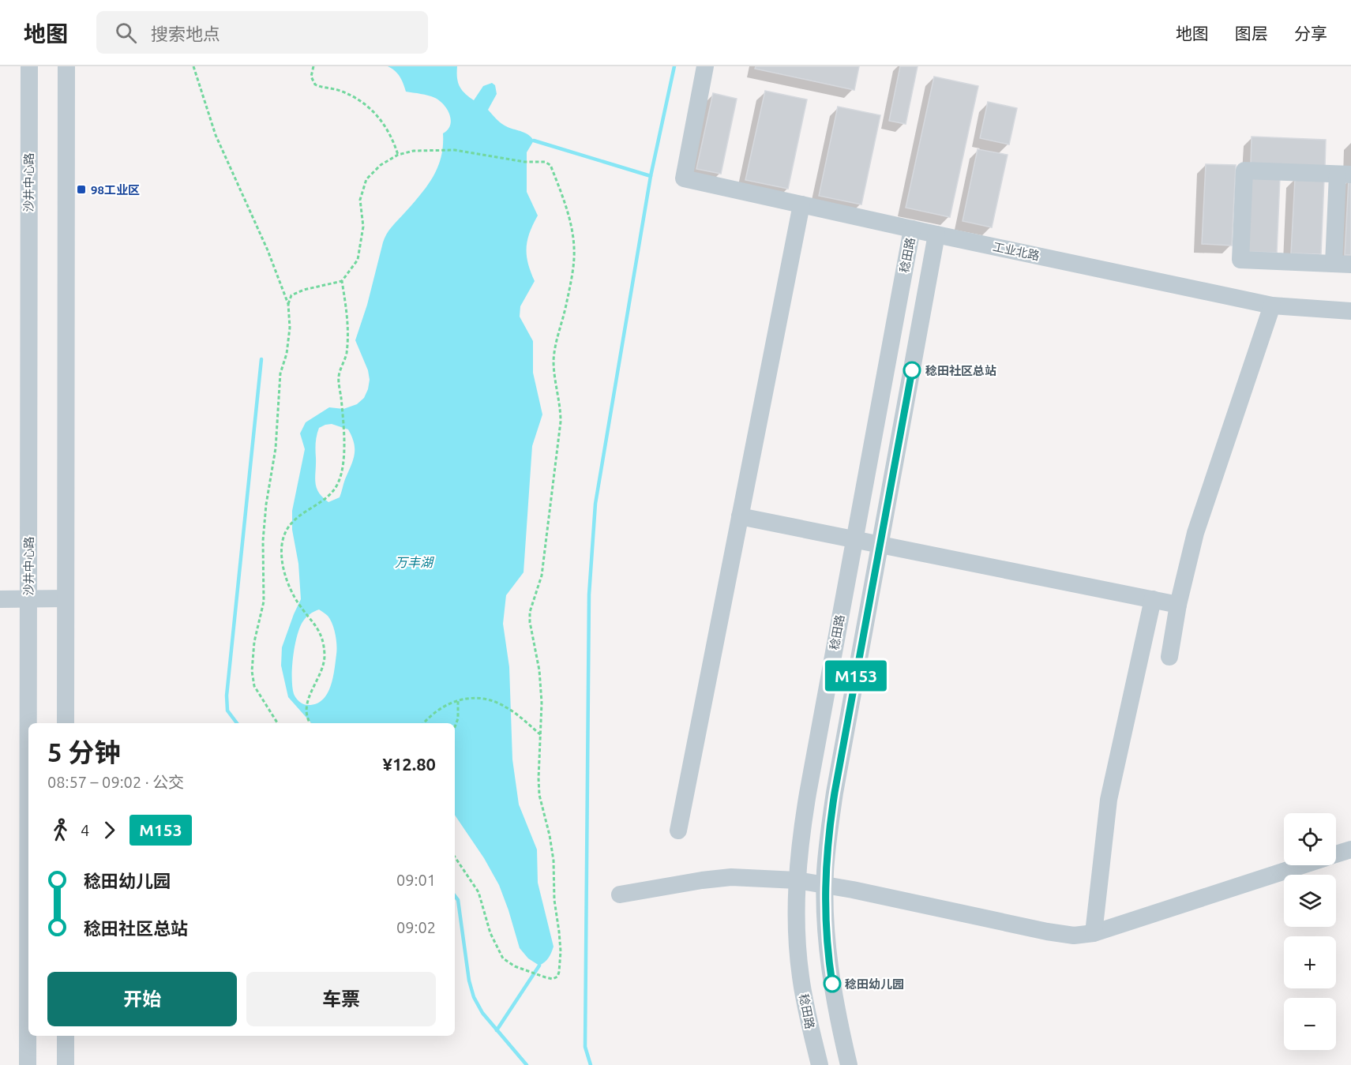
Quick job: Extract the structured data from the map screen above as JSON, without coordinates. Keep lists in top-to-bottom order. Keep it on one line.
{"streets":{"street":["沙井中心路","工业北路","稔田路"]},"crossings":[["工业北路","稔田路"]],"water":["万丰湖"],"places":{"transit":["98工业区"],"other":["稔田社区总站","稔田幼儿园"]},"lines":["bus line M153"],"page":{"header":"地图","search":"搜索地点","nav":["地图","图层","分享"],"on_map":"M153","heading":["5 分钟","08:57 – 09:02 · 公交","¥12.80"],"legs":["4","M153"],"map_buttons":["+","−"],"list":[{"name":"稔田幼儿园","value":"09:01"},{"name":"稔田社区总站","value":"09:02"}],"buttons":["开始","车票"]}}
